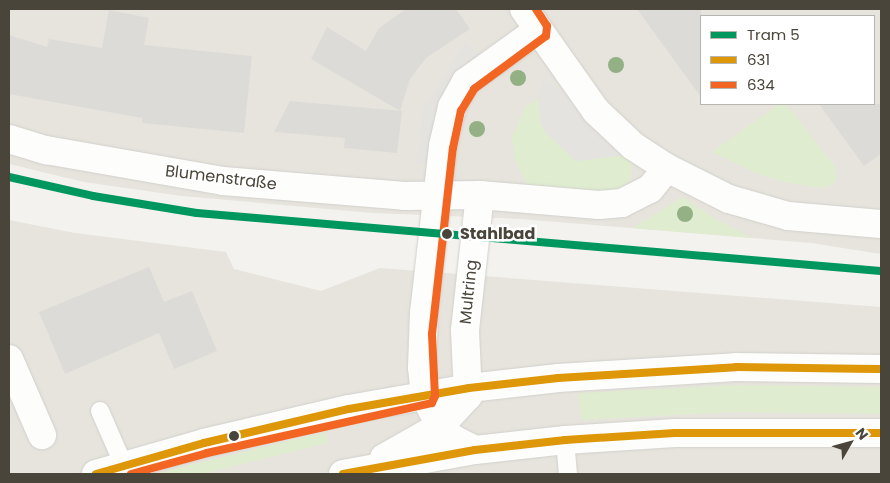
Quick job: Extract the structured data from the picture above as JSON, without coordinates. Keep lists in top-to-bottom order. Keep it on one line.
{"streets":{"street":["Blumenstraße","Multring"]},"crossings":[["Blumenstraße","Multring"]],"places":["Stahlbad"],"lines":["transit line 634","tram line 5","transit line 631"],"legend":["Tram 5","631","634"],"north":"top right"}
